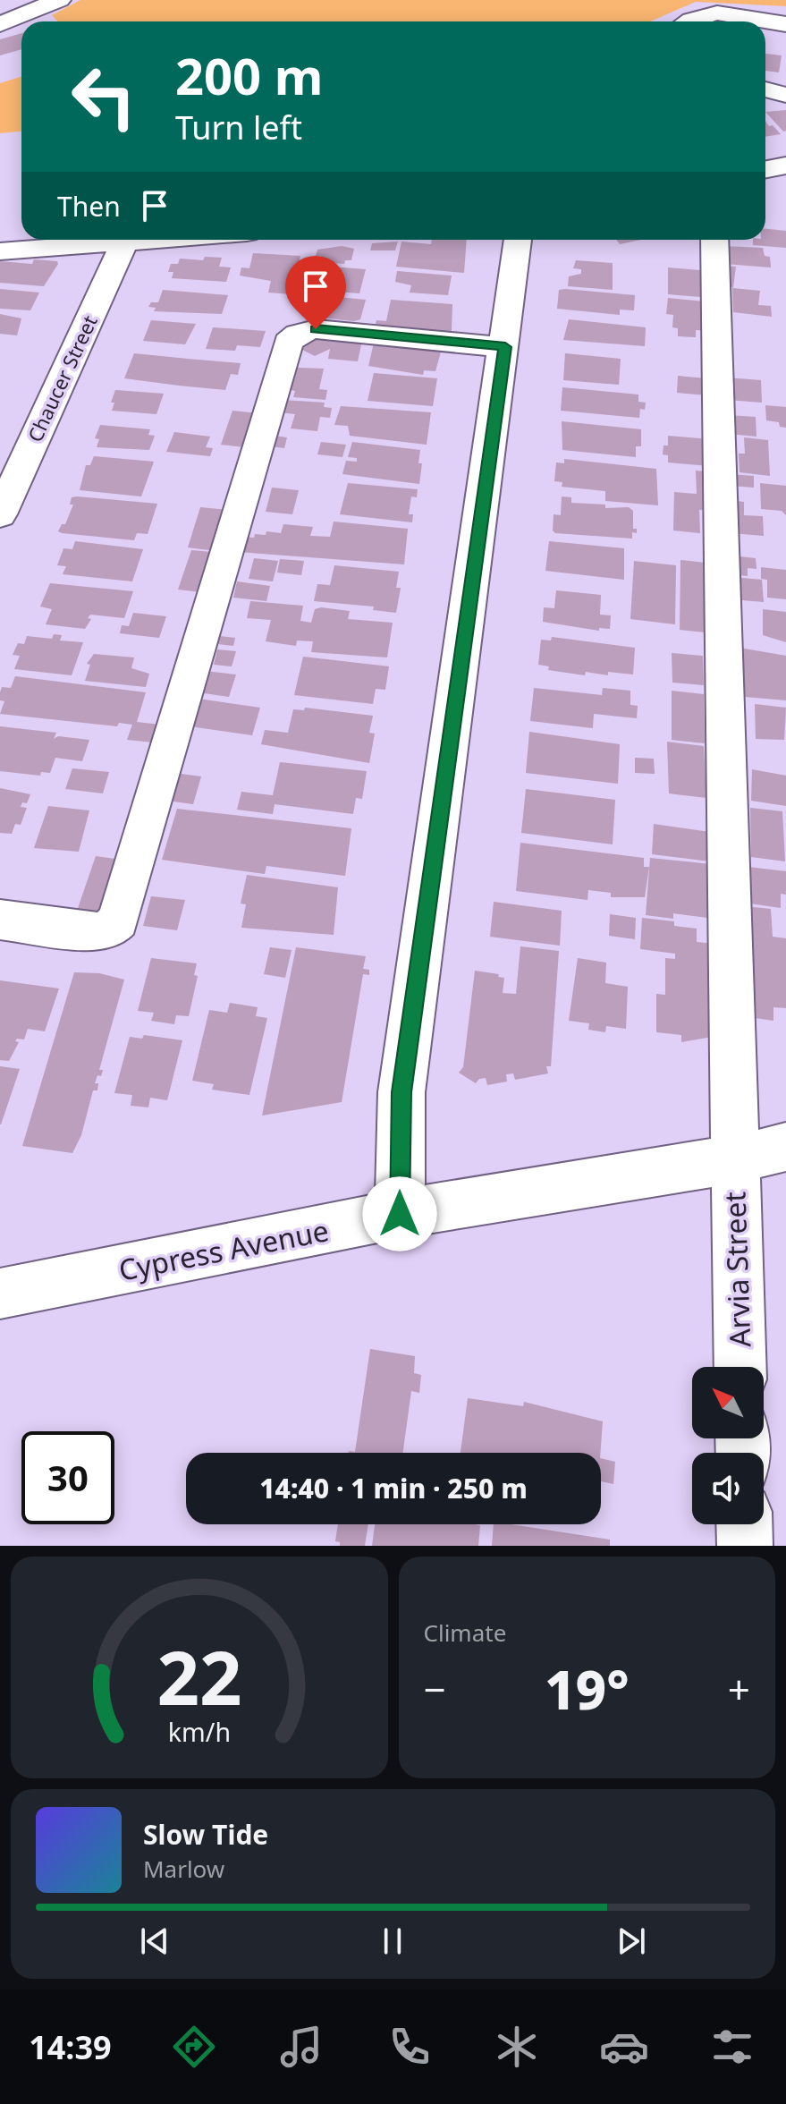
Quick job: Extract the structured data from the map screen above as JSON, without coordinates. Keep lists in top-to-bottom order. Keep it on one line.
{"streets":{"street":["Chaucer Street","Cypress Avenue","Arvia Street"]},"crossings":[["Cypress Avenue","Arvia Street"]],"north":"top left","page":{"turn":["200 m","Turn left"],"then":"Then","limit":"30","trip":"14:40 · 1 min · 250 m","tile":"Climate","heat":["−","19°","+"],"song":["Slow Tide","Marlow"],"tabs":"14:39","gauge":["22","km/h"]}}
